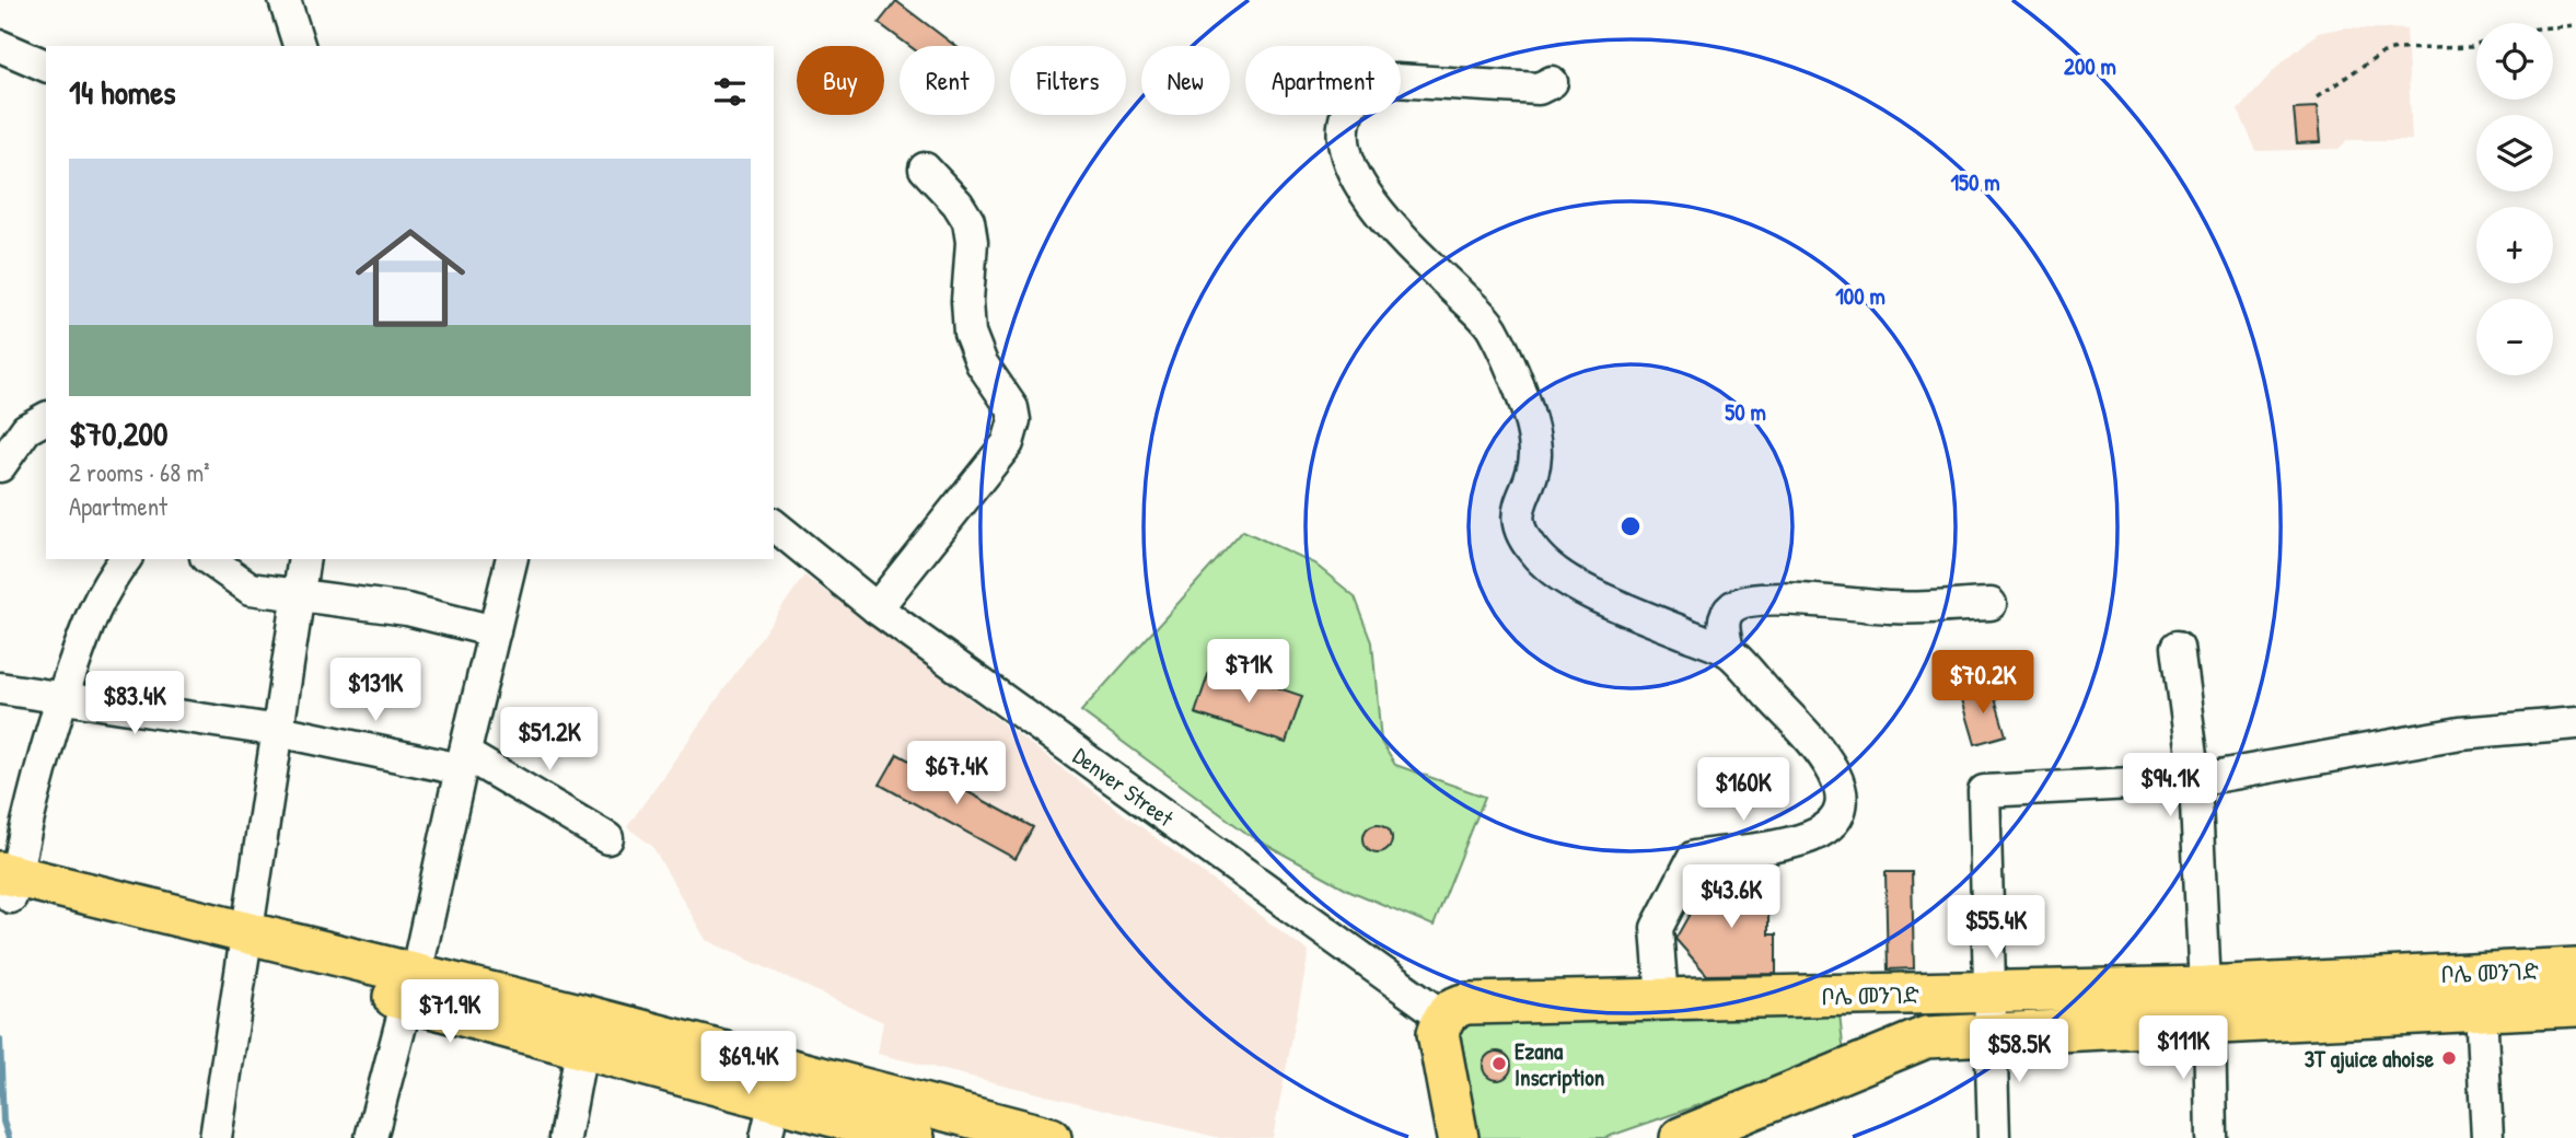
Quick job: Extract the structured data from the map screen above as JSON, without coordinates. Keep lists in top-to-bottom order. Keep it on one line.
{"streets":{"main road":["ቦሌ መንገድ"],"street":["Denver Street"]},"crossings":[["Denver Street","ቦሌ መንገድ"]],"places":["3T ajuice ahoise","Ezana Inscription"],"page":{"map_buttons":["+","−"],"chip":["Buy","Rent","Filters","New","Apartment"],"heading":"14 homes","list":[{"name":"$70,200","note":"2 rooms · 68 m² · Apartment"}],"price":["$71K","$70.2K","$131K","$83.4K","$51.2K","$67.4K","$94.1K","$160K","$43.6K","$55.4K","$71.9K","$111K","$58.5K","$69.4K"]},"rings":["200 m","150 m","100 m","50 m"]}
